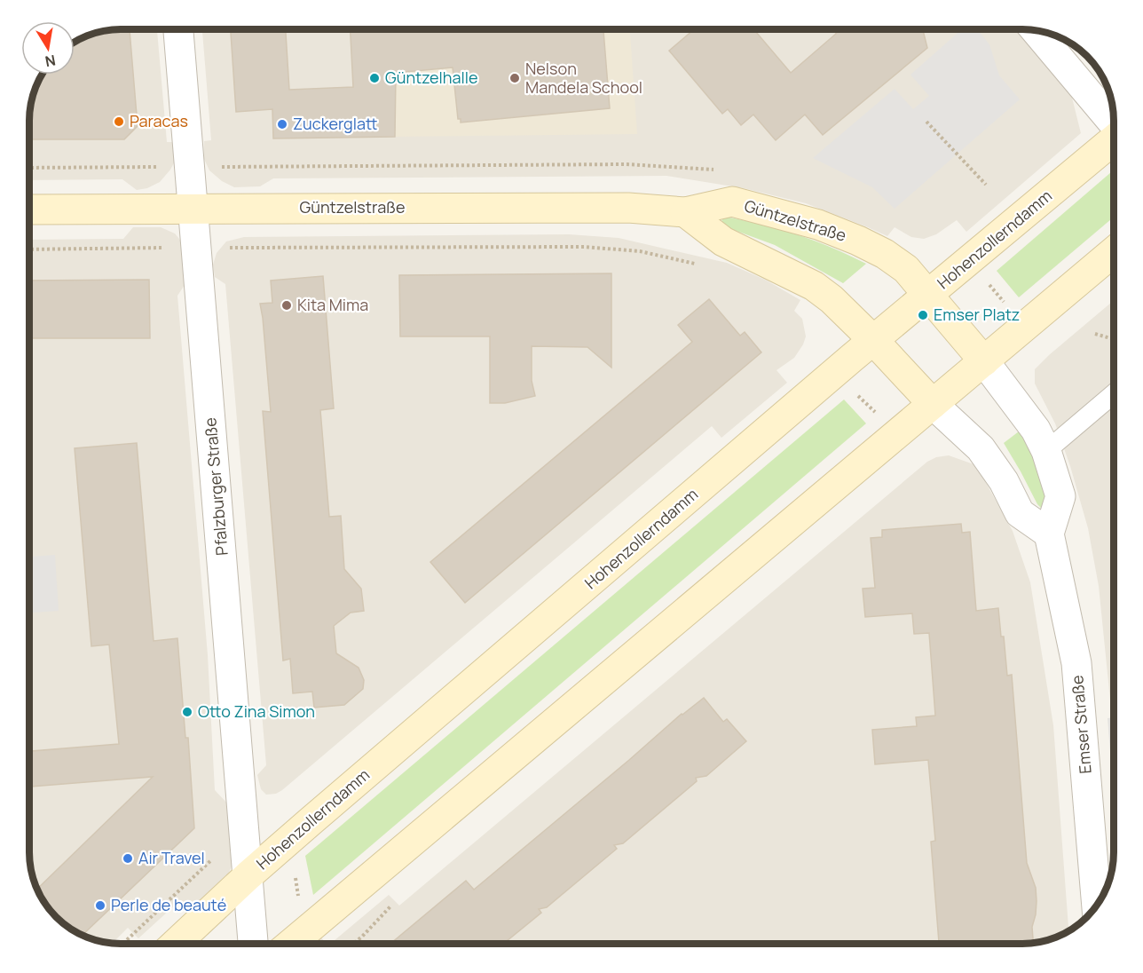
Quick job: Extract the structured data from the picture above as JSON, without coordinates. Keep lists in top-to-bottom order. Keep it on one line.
{"streets":{"main road":["Güntzelstraße","Hohenzollerndamm"],"street":["Pfalzburger Straße","Emser Straße"]},"crossings":[["Güntzelstraße","Hohenzollerndamm"],["Güntzelstraße","Pfalzburger Straße"],["Güntzelstraße","Emser Straße"],["Hohenzollerndamm","Pfalzburger Straße"]],"places":["Güntzelhalle","Nelson Mandela School","Paracas","Zuckerglatt","Kita Mima","Emser Platz","Otto Zina Simon","Air Travel","Perle de beauté"],"north":"bottom"}
